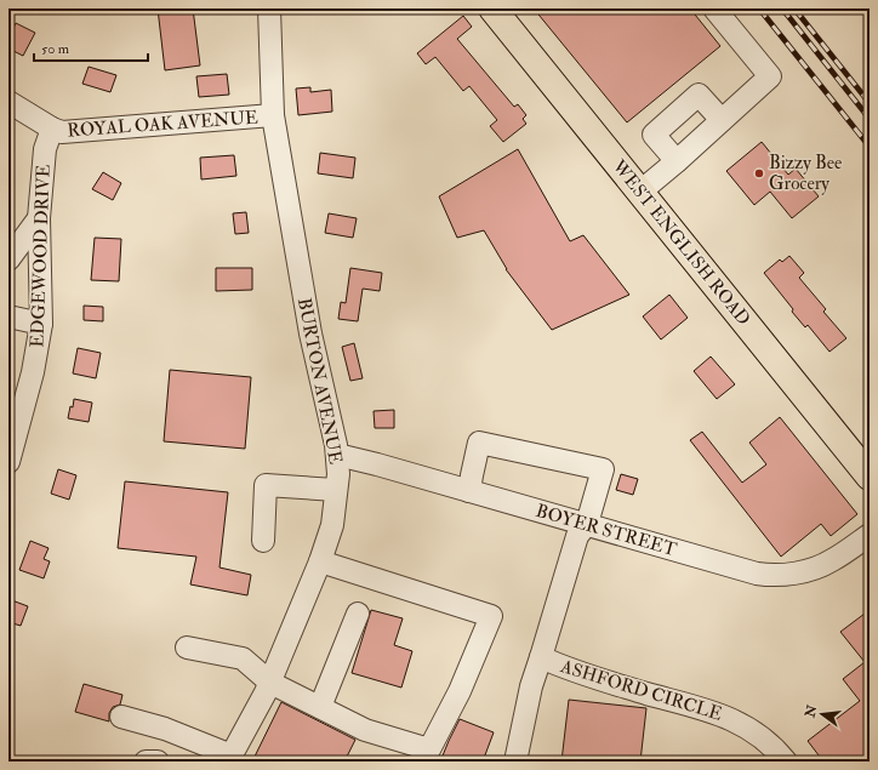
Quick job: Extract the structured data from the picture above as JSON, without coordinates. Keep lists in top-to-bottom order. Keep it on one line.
{"streets":{"main road":["WEST ENGLISH ROAD"],"street":["ROYAL OAK AVENUE","EDGEWOOD DRIVE","BURTON AVENUE","BOYER STREET","ASHFORD CIRCLE"]},"crossings":[["ROYAL OAK AVENUE","EDGEWOOD DRIVE"],["ROYAL OAK AVENUE","BURTON AVENUE"],["BURTON AVENUE","BOYER STREET"]],"places":["Bizzy Bee Grocery"],"scale_bar":"50 m","north":"left"}
